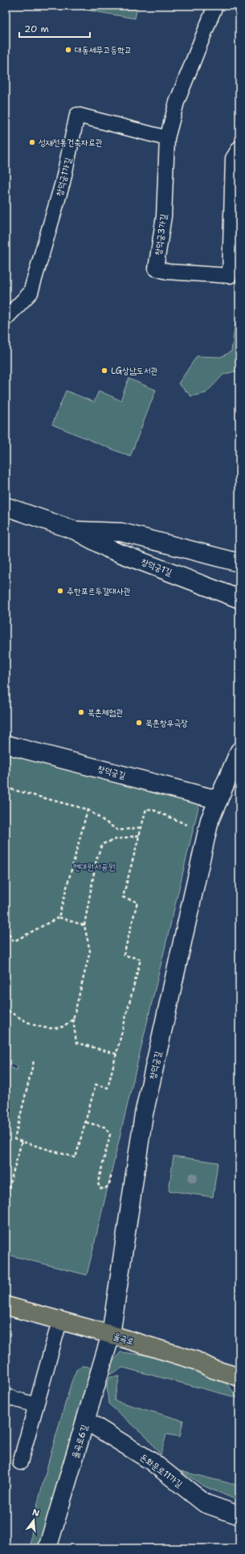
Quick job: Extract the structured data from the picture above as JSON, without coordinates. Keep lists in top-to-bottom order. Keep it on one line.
{"streets":{"main road":["율곡로"],"street":["창덕궁1길","창덕궁길","율곡로6길","돈화문로11가길"],"lane":["창덕궁1가길","창덕궁3가길"]},"crossings":[["창덕궁1가길","창덕궁3가길"],["창덕궁길","율곡로"],["창덕궁길","율곡로6길"],["율곡로","율곡로6길"],["율곡로6길","돈화문로11가길"]],"parks":["현대원서공원"],"places":["대동세무고등학교","성재전통건축자료관","LG상남도서관","주한포르투갈대사관","북촌체험관","북촌창우극장"],"scale_bar":"20 m","north":"top"}
